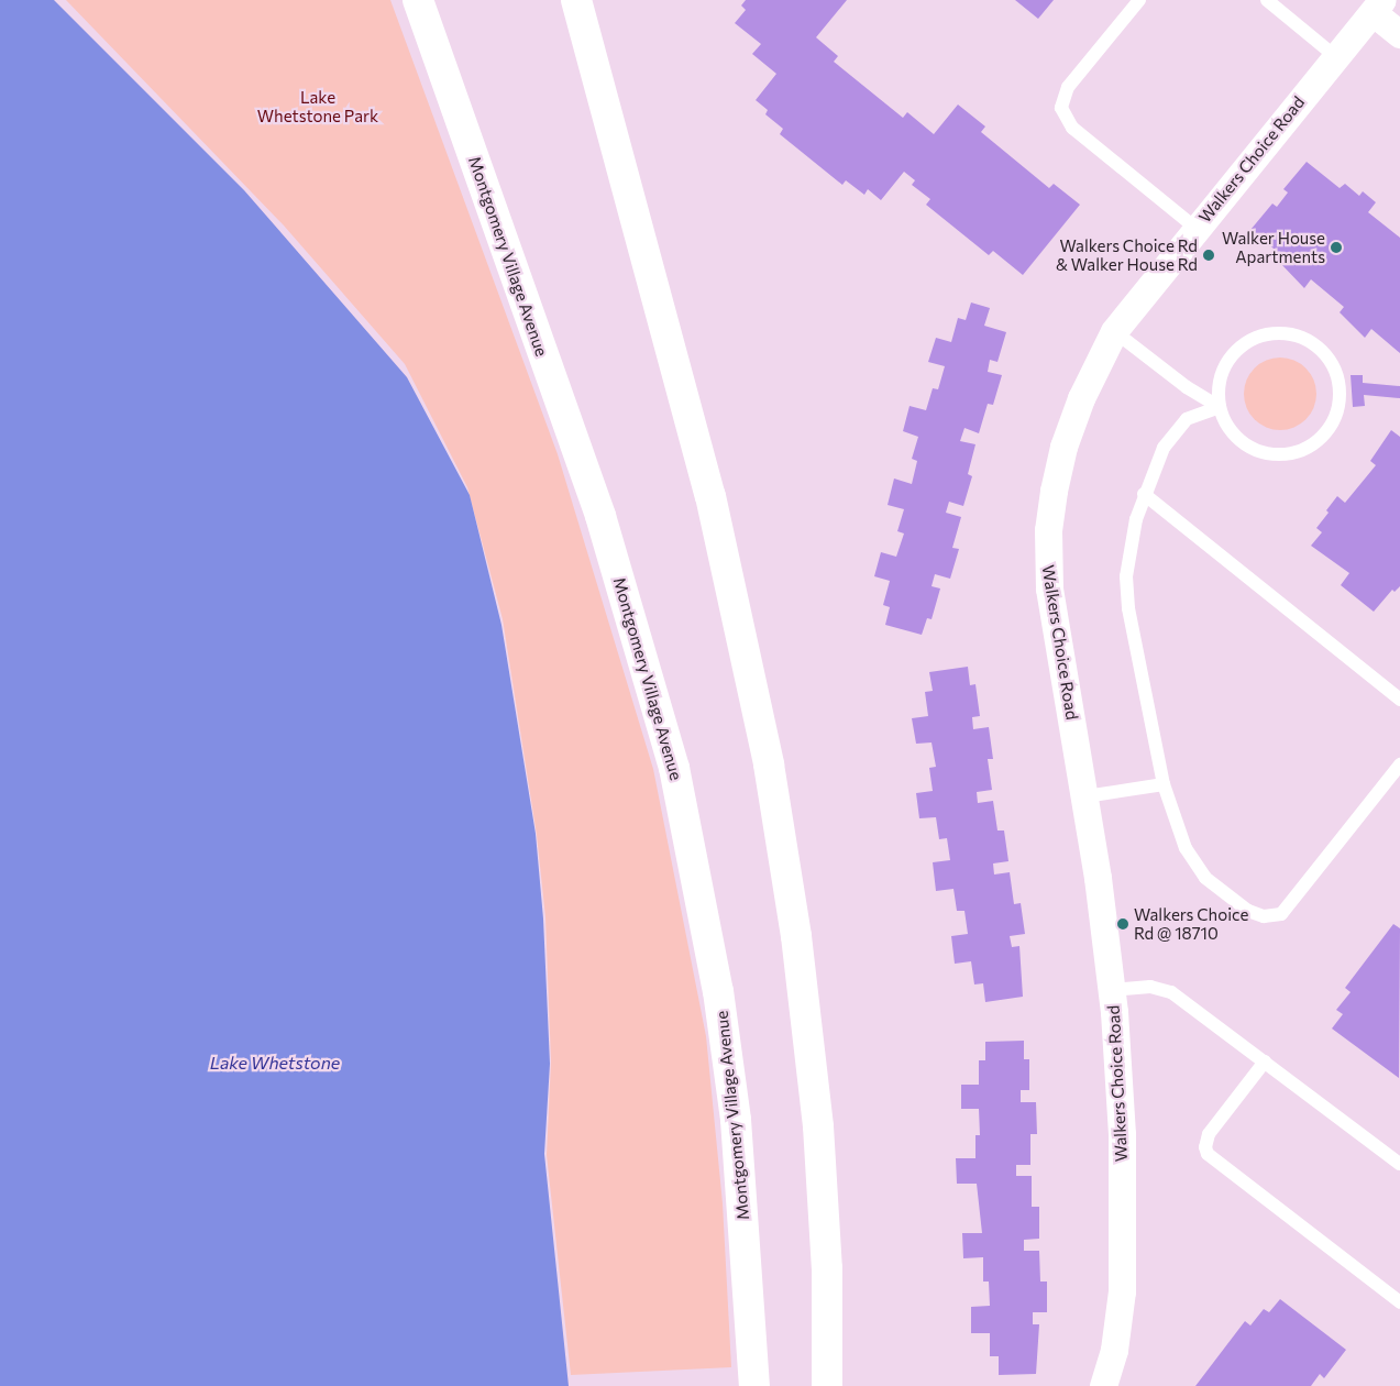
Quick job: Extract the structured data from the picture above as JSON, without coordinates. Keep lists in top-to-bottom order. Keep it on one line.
{"streets":{"main road":["Montgomery Village Avenue"],"street":["Walkers Choice Road"]},"water":["Lake Whetstone"],"parks":["Lake Whetstone Park"],"places":["Walker House Apartments","Walkers Choice Rd & Walker House Rd","Walkers Choice Rd @ 18710"]}
